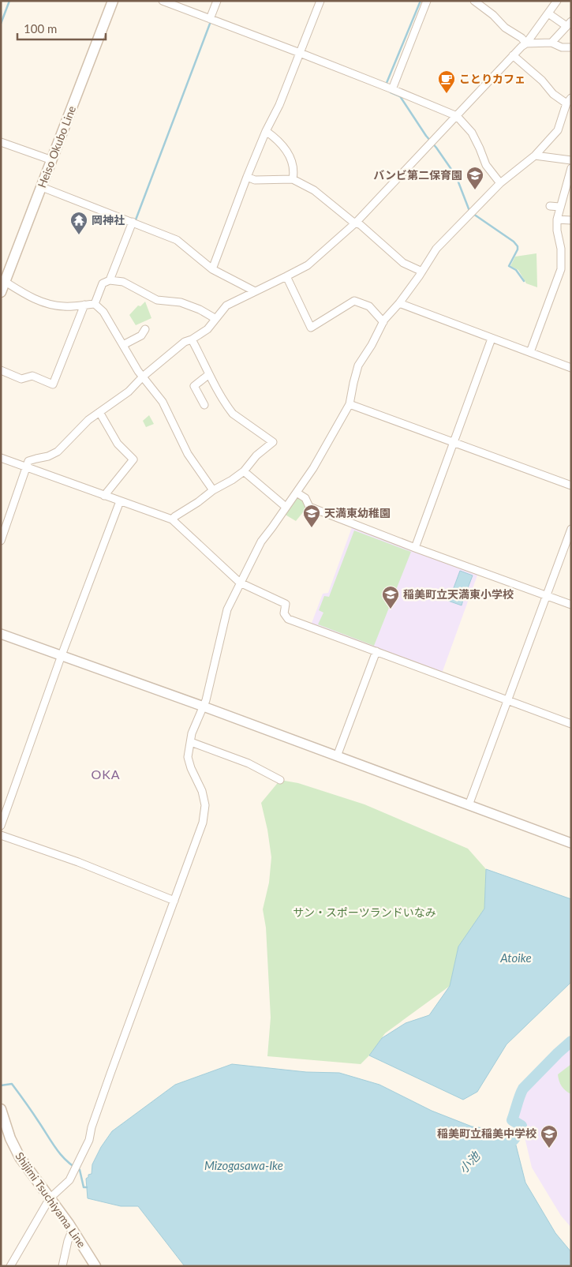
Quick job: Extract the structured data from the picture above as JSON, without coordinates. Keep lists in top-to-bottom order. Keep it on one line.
{"streets":{"main road":["Heiso Okubo Line","Shijimi Tsuchiyama Line"]},"districts":["OKA"],"water":["Atoike","小池","Mizogasawa-Ike"],"parks":["サン・スポーツランドいなみ"],"places":{"cafe":["ことりカフェ"],"school or university":["バンビ第二保育園","天満東幼稚園","稲美町立天満東小学校","稲美町立稲美中学校"],"temple":["岡神社"]},"scale_bar":"100 m"}
